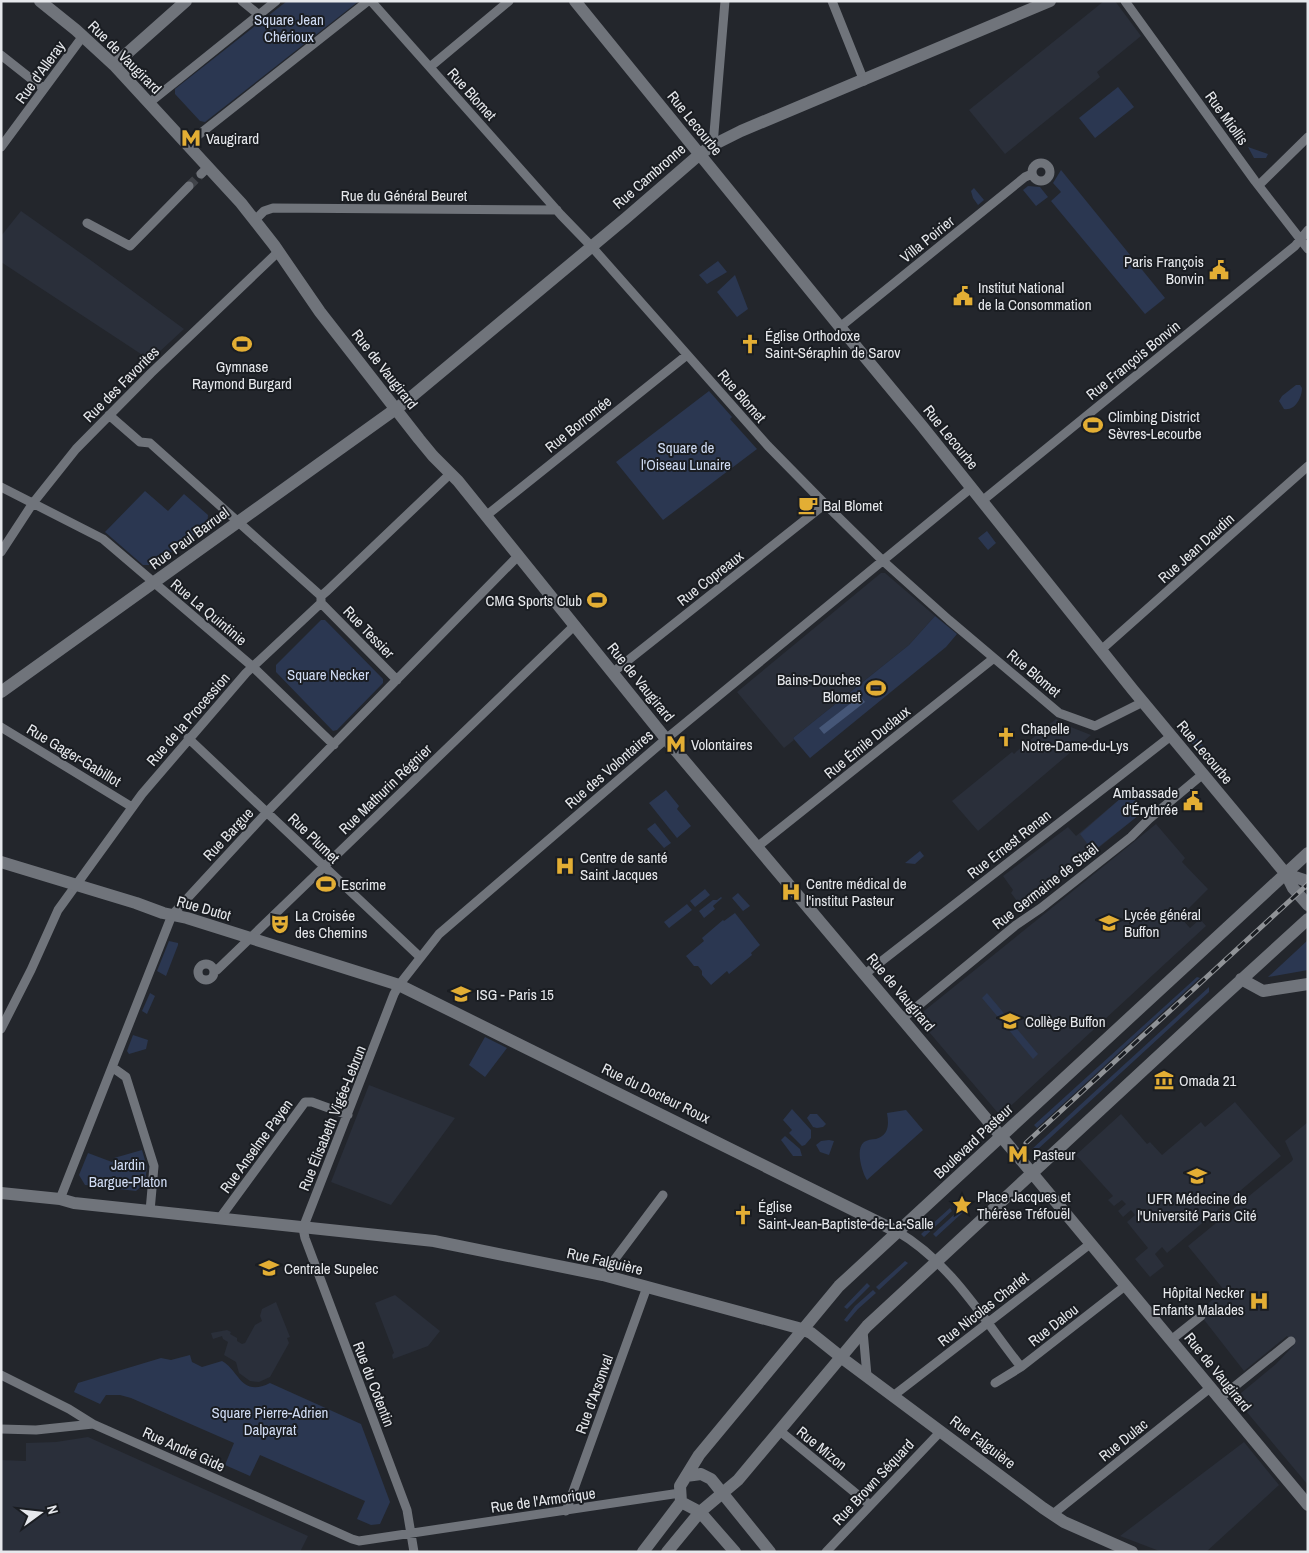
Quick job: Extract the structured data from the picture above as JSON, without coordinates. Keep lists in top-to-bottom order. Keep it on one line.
{"streets":{"main road":["Rue de Vaugirard","Rue Lecourbe","Rue Cambronne","Rue Paul Barruel","Rue Dutot","Rue du Docteur Roux","Boulevard Pasteur","Rue Falguière"],"street":["Rue d'Alleray","Rue Blomet","Rue Miollis","Rue du Général Beuret","Villa Poirier","Rue François Bonvin","Rue des Favorites","Rue Borromée","Rue Jean Daudin","Rue Copreaux","Rue La Quintinie","Rue Tessier","Rue de la Procession","Rue Émile Duclaux","Rue Gager-Gabillot","Rue des Volontaires","Rue Mathurin Régnier","Rue Bargue","Rue Plumet","Rue Ernest Renan","Rue Germaine de Staël","Rue Élisabeth Vigée-Lebrun","Rue Anselme Payen","Rue Nicolas Charlet","Rue Dalou","Rue du Cotentin","Rue d'Arsonval","Rue Dulac","Rue Mizon","Rue André Gide","Rue Brown Séquard","Rue de l'Armorique"]},"crossings":[["Rue de Vaugirard","Rue d'Alleray"],["Rue de Vaugirard","Rue Cambronne"],["Rue de Vaugirard","Rue du Général Beuret"],["Rue de Vaugirard","Rue des Favorites"],["Rue de Vaugirard","Rue Borromée"],["Rue de Vaugirard","Rue Paul Barruel"],["Rue de Vaugirard","Rue Copreaux"],["Rue de Vaugirard","Rue de la Procession"],["Rue de Vaugirard","Rue Émile Duclaux"],["Rue de Vaugirard","Rue des Volontaires"],["Rue de Vaugirard","Rue Mathurin Régnier"],["Rue de Vaugirard","Rue Bargue"],["Rue de Vaugirard","Rue Ernest Renan"],["Rue de Vaugirard","Rue Germaine de Staël"],["Rue de Vaugirard","Boulevard Pasteur"],["Rue de Vaugirard","Rue Nicolas Charlet"],["Rue de Vaugirard","Rue Dalou"],["Rue de Vaugirard","Rue Dulac"],["Rue Blomet","Rue Lecourbe"],["Rue Blomet","Rue Cambronne"],["Rue Blomet","Rue du Général Beuret"],["Rue Blomet","Rue Borromée"],["Rue Blomet","Rue Copreaux"],["Rue Blomet","Rue Émile Duclaux"],["Rue Blomet","Rue des Volontaires"],["Rue Miollis","Rue François Bonvin"],["Rue Lecourbe","Rue Cambronne"],["Rue Lecourbe","Villa Poirier"],["Rue Lecourbe","Rue François Bonvin"],["Rue Lecourbe","Rue Jean Daudin"],["Rue Lecourbe","Rue des Volontaires"],["Rue Lecourbe","Rue Ernest Renan"],["Rue Lecourbe","Rue Germaine de Staël"],["Rue Lecourbe","Boulevard Pasteur"],["Rue Cambronne","Rue Paul Barruel"],["Rue des Favorites","Rue La Quintinie"],["Rue des Favorites","Rue Tessier"],["Rue Paul Barruel","Rue La Quintinie"],["Rue Paul Barruel","Rue Tessier"],["Rue La Quintinie","Rue de la Procession"],["Rue La Quintinie","Rue Bargue"],["Rue Tessier","Rue de la Procession"],["Rue Tessier","Rue Bargue"],["Rue de la Procession","Rue Gager-Gabillot"],["Rue de la Procession","Rue Plumet"],["Rue de la Procession","Rue Dutot"],["Rue des Volontaires","Rue Plumet"],["Rue des Volontaires","Rue Dutot"],["Rue des Volontaires","Rue du Docteur Roux"],["Rue des Volontaires","Rue Élisabeth Vigée-Lebrun"],["Rue Mathurin Régnier","Rue Plumet"],["Rue Mathurin Régnier","Rue Dutot"],["Rue Bargue","Rue Plumet"],["Rue Bargue","Rue Dutot"],["Rue Bargue","Rue Falguière"],["Rue Dutot","Rue du Docteur Roux"],["Rue du Docteur Roux","Boulevard Pasteur"],["Rue Élisabeth Vigée-Lebrun","Rue Anselme Payen"],["Rue Élisabeth Vigée-Lebrun","Rue Falguière"],["Rue Élisabeth Vigée-Lebrun","Rue du Cotentin"],["Boulevard Pasteur","Rue Falguière"],["Boulevard Pasteur","Rue de l'Armorique"],["Rue Anselme Payen","Rue Falguière"],["Rue Falguière","Rue Nicolas Charlet"],["Rue Falguière","Rue du Cotentin"],["Rue Falguière","Rue d'Arsonval"],["Rue Falguière","Rue Dulac"],["Rue Falguière","Rue Brown Séquard"],["Rue du Cotentin","Rue de l'Armorique"],["Rue d'Arsonval","Rue de l'Armorique"],["Rue Mizon","Rue Brown Séquard"],["Rue André Gide","Rue de l'Armorique"]],"parks":["Square Jean Chérioux","Square de l'Oiseau Lunaire","Square Necker","Jardin Bargue-Platon","Square Pierre-Adrien Dalpayrat"],"places":{"metro station":["Vaugirard","Volontaires","Pasteur"],"public building":["Paris François Bonvin","Institut National de la Consommation","Ambassade d'Érythrée"],"sports":["Gymnase Raymond Burgard","Climbing District Sèvres-Lecourbe","CMG Sports Club","Bains-Douches Blomet","Escrime"],"church":["Église Orthodoxe Saint-Séraphin de Sarov","Chapelle Notre-Dame-du-Lys","Église Saint-Jean-Baptiste-de-La-Salle"],"cafe":["Bal Blomet"],"hospital":["Centre de santé Saint Jacques","Centre médical de l'institut Pasteur","Hôpital Necker Enfants Malades"],"school or university":["Lycée général Buffon","ISG - Paris 15","Collège Buffon","UFR Médecine de l'Université Paris Cité","Centrale Supelec"],"theatre":["La Croisée des Chemins"],"museum":["Omada 21"],"place":["Place Jacques et Thérèse Tréfouël"]},"north":"right"}
